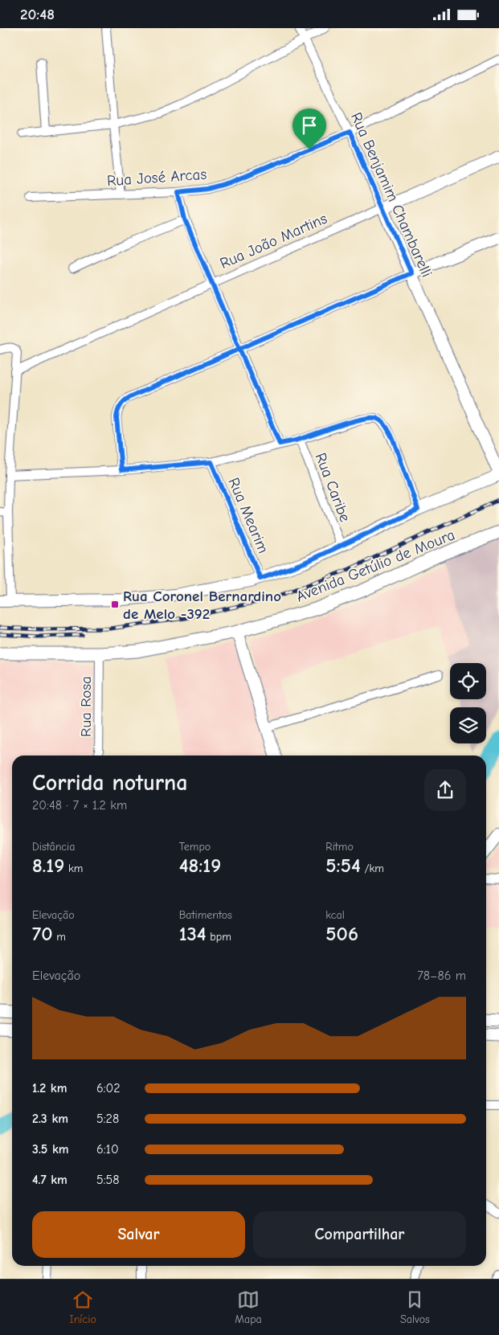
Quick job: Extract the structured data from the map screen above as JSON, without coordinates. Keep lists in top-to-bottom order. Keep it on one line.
{"streets":{"main road":["Avenida Getúlio de Moura"],"street":["Rua José Arcas","Rua Benjamim Chambarelli","Rua João Martins","Rua Caribe","Rua Mearim","Rua Rosa"]},"crossings":[["Rua José Arcas","Rua Benjamim Chambarelli"],["Rua Benjamim Chambarelli","Rua João Martins"],["Avenida Getúlio de Moura","Rua Rosa"]],"places":{"transit":["Rua Coronel Bernardino de Melo -392"]},"page":{"status":"20:48","heading":["Corrida noturna","20:48 · 7 × 1.2 km"],"stats":[["Distância","8.19 km"],["Tempo","48:19"],["Ritmo","5:54 /km"],["Elevação","70 m"],["Batimentos","134 bpm"],["kcal","506"]],"chart":["Elevação","78–86 m"],"list":[{"name":"1.2 km","note":"6:02"},{"name":"2.3 km","note":"5:28"},{"name":"3.5 km","note":"6:10"},{"name":"4.7 km","note":"5:58"}],"buttons":["Salvar","Compartilhar"],"tabs":["Início","Mapa","Salvos"]}}
